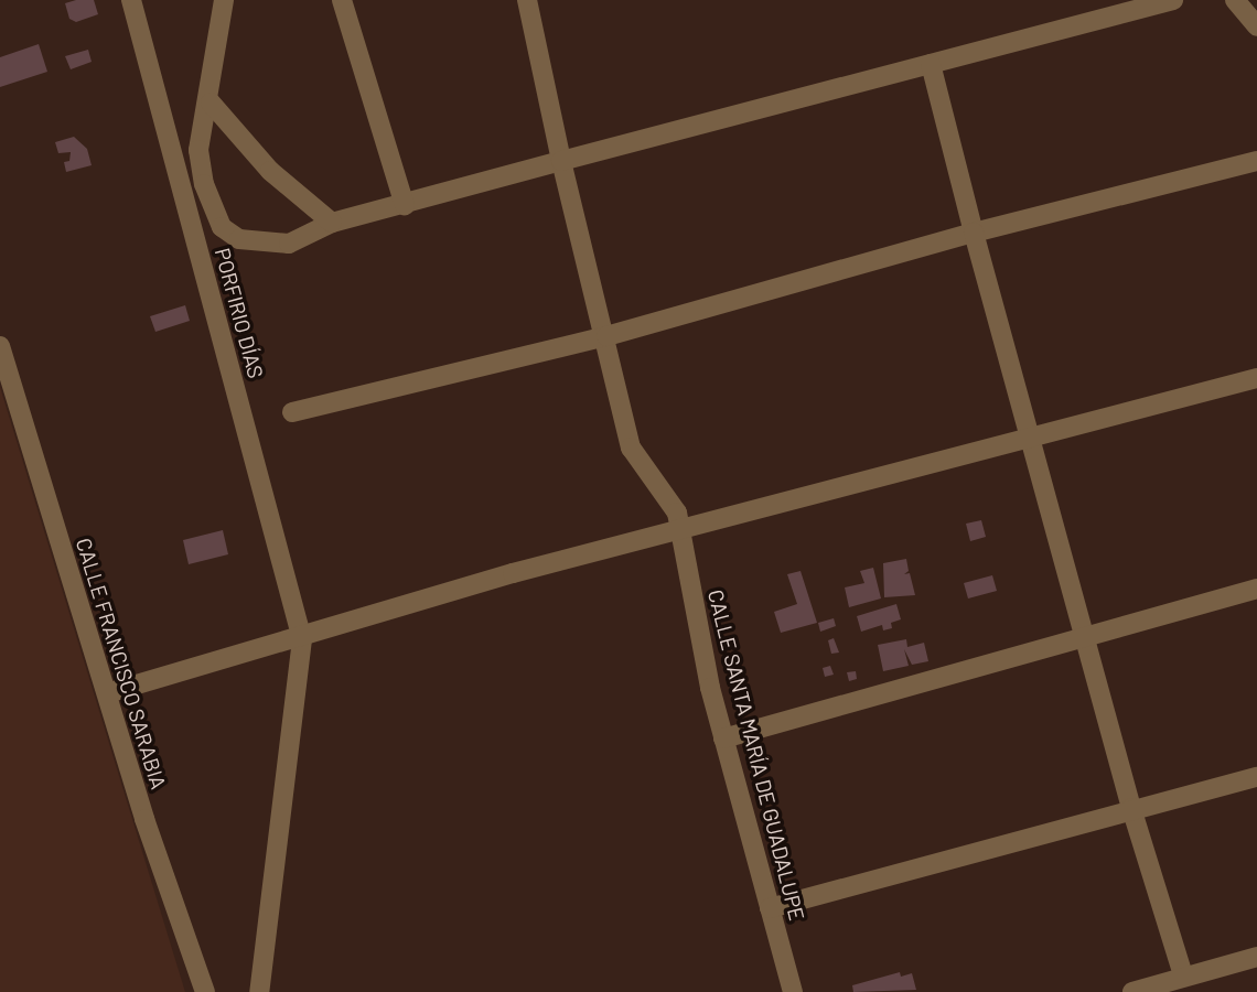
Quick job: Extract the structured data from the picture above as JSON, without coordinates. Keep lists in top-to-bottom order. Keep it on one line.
{"streets":{"street":["PORFIRIO DÍAS","CALLE FRANCISCO SARABIA","CALLE SANTA MARÍA DE GUADALUPE"]}}
